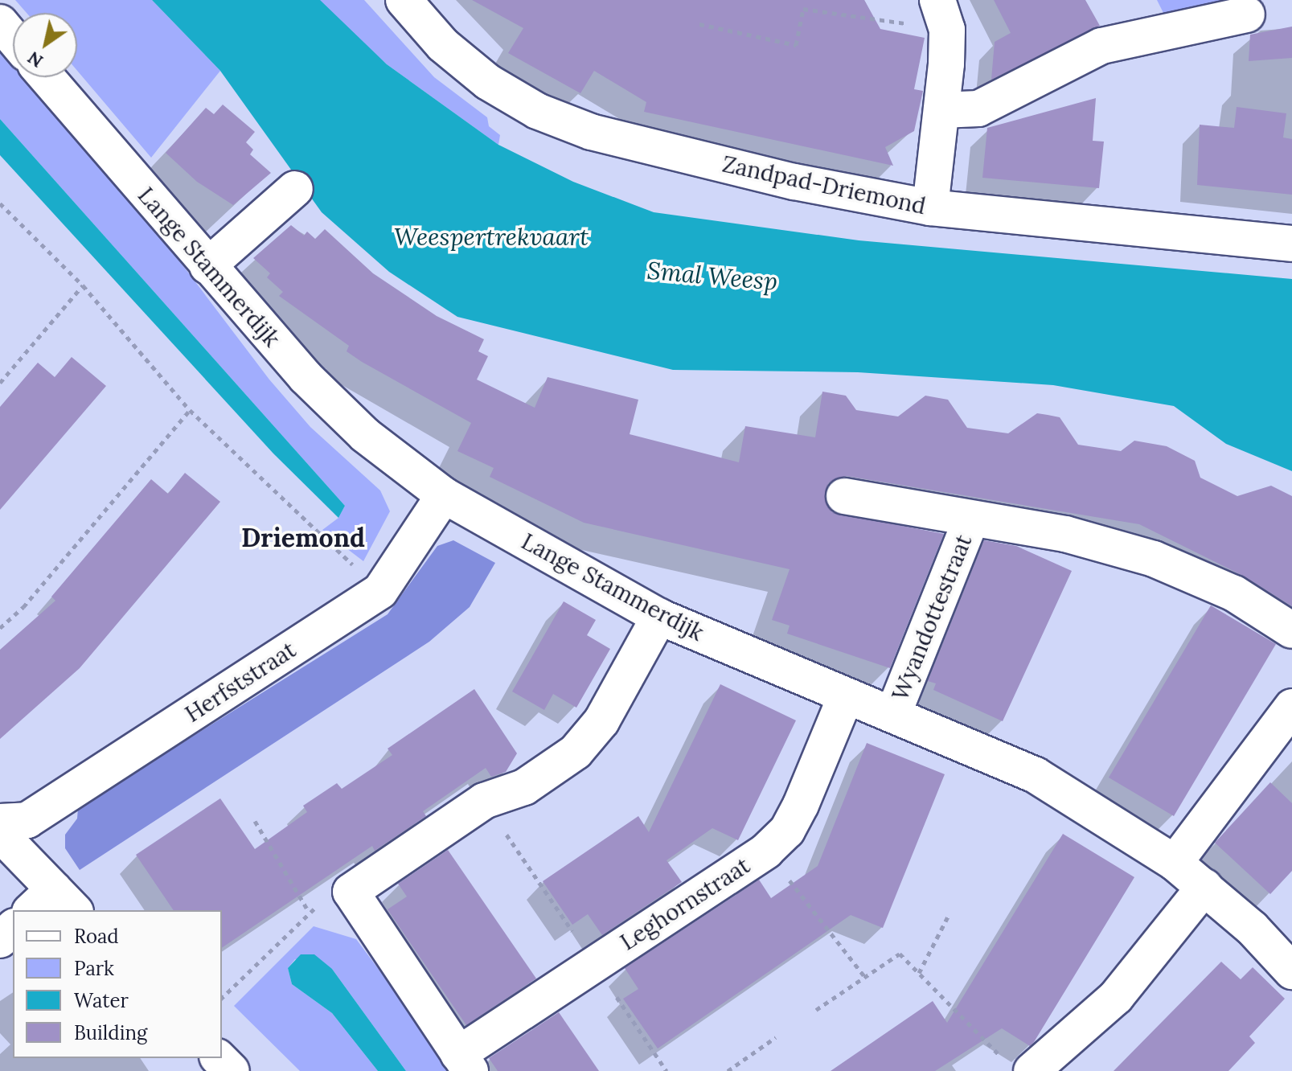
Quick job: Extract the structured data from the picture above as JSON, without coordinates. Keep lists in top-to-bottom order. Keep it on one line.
{"streets":{"street":["Zandpad-Driemond","Lange Stammerdijk","Wyandottestraat","Herfststraat","Leghornstraat"]},"crossings":[["Lange Stammerdijk","Wyandottestraat"],["Lange Stammerdijk","Herfststraat"],["Lange Stammerdijk","Leghornstraat"]],"districts":["Driemond"],"water":["Weespertrekvaart","Smal Weesp"],"legend":["Road","Park","Water","Building"],"north":"bottom left"}
